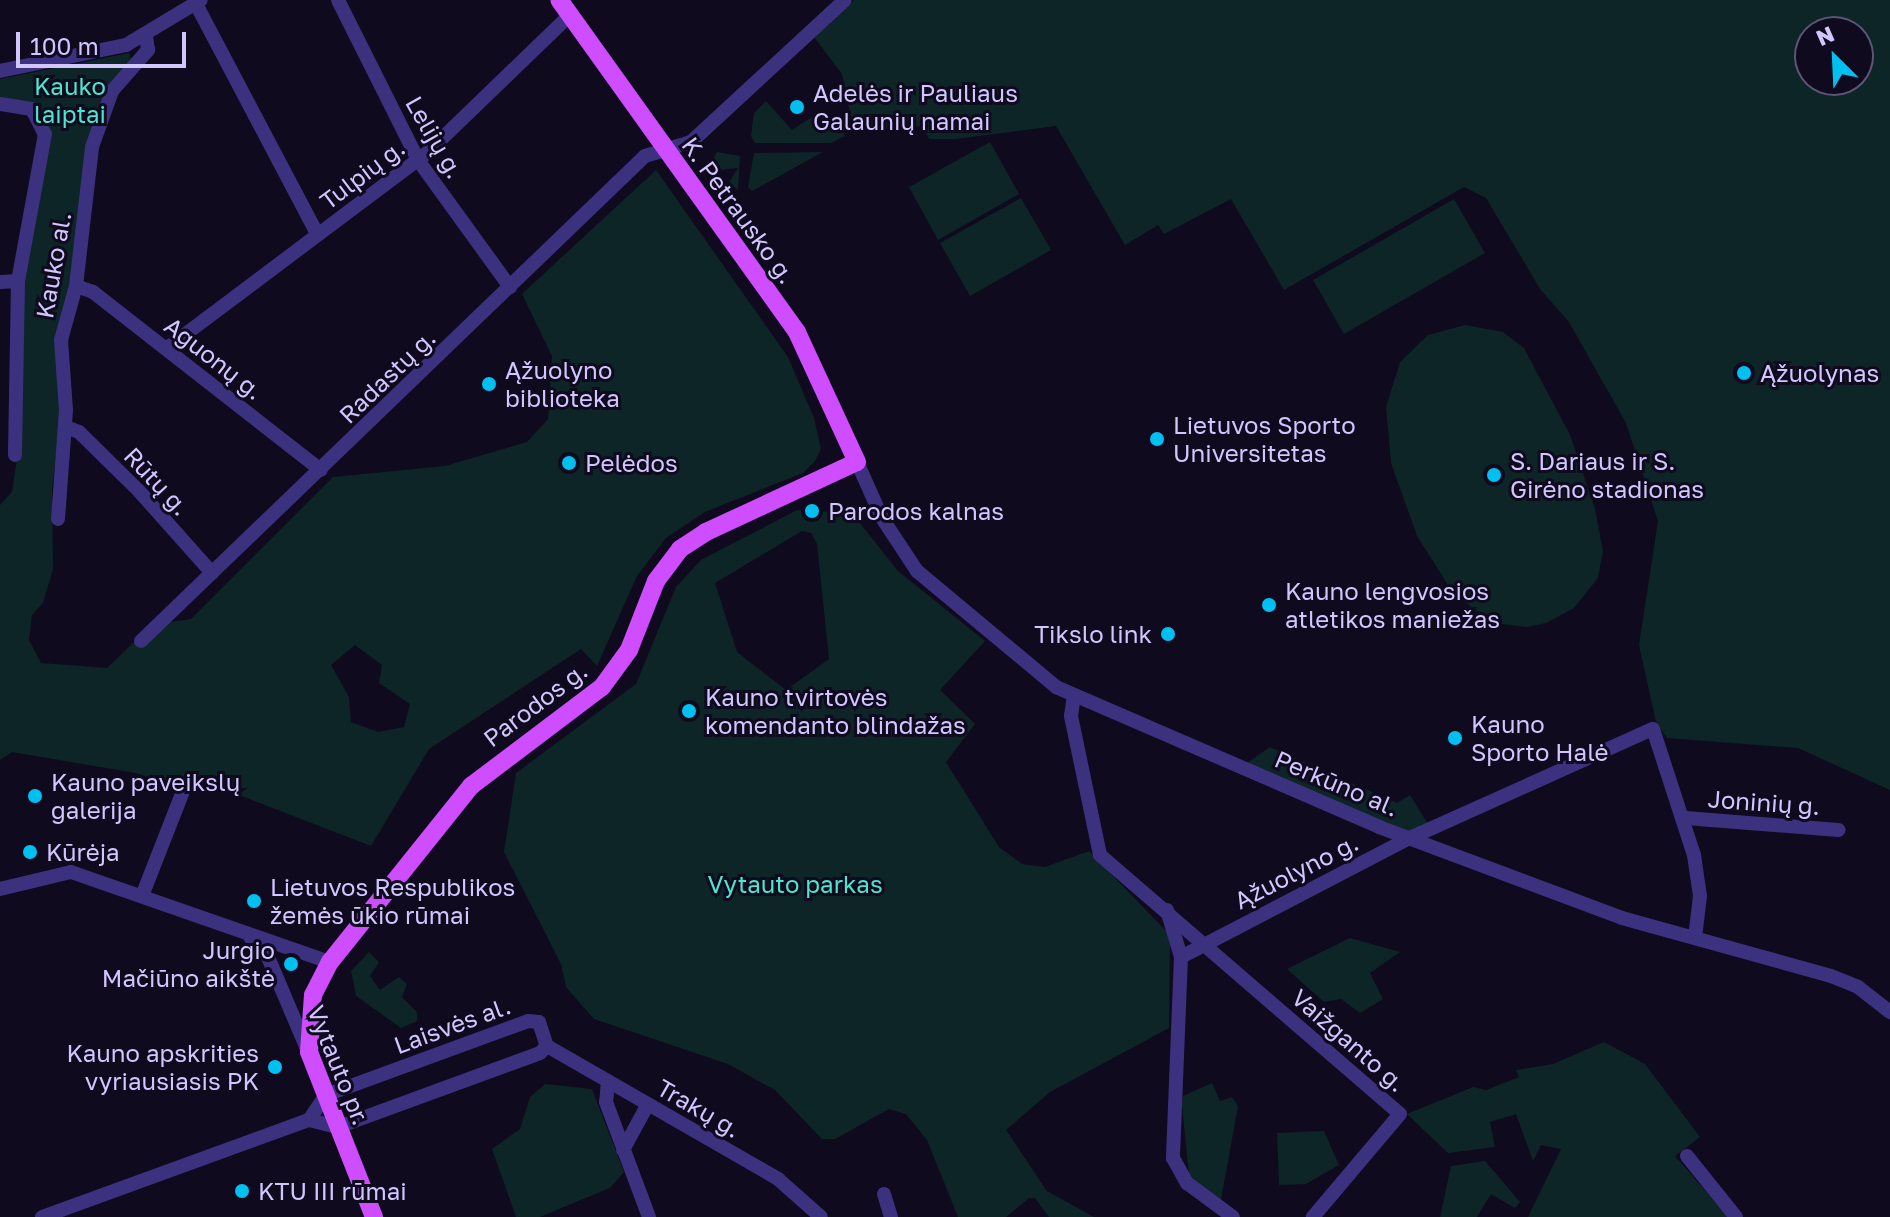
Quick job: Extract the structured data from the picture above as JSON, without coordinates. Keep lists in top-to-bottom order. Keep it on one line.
{"streets":{"main road":["K. Petrausko g.","Parodos g.","Vytauto pr."],"street":["Lelijų g.","Tulpių g.","Kauko al.","Aguonų g.","Radastų g.","Rūtų g.","Perkūno al.","Joninių g.","Ąžuolyno g.","Laisvės al.","Vaižganto g.","Trakų g."]},"crossings":[["Lelijų g.","Tulpių g."],["Lelijų g.","Radastų g."],["Tulpių g.","K. Petrausko g."],["Tulpių g.","Aguonų g."],["K. Petrausko g.","Radastų g."],["K. Petrausko g.","Parodos g."],["K. Petrausko g.","Perkūno al."],["Kauko al.","Aguonų g."],["Kauko al.","Rūtų g."],["Aguonų g.","Radastų g."],["Radastų g.","Rūtų g."],["Parodos g.","Perkūno al."],["Parodos g.","Vytauto pr."],["Perkūno al.","Ąžuolyno g."],["Perkūno al.","Vaižganto g."],["Joninių g.","Ąžuolyno g."],["Ąžuolyno g.","Vaižganto g."],["Laisvės al.","Vytauto pr."],["Laisvės al.","Trakų g."]],"parks":["Kauko laiptai","Vytauto parkas"],"places":["Adelės ir Pauliaus Galaunių namai","Ąžuolynas","Ąžuolyno biblioteka","Lietuvos Sporto Universitetas","Pelėdos","S. Dariaus ir S. Girėno stadionas","Parodos kalnas","Kauno lengvosios atletikos maniežas","Tikslo link","Kauno tvirtovės komendanto blindažas","Kauno Sporto Halė","Kauno paveikslų galerija","Kūrėja","Lietuvos Respublikos žemės ūkio rūmai","Jurgio Mačiūno aikštė","Kauno apskrities vyriausiasis PK","KTU III rūmai"],"scale_bar":"100 m","north":"top left"}
